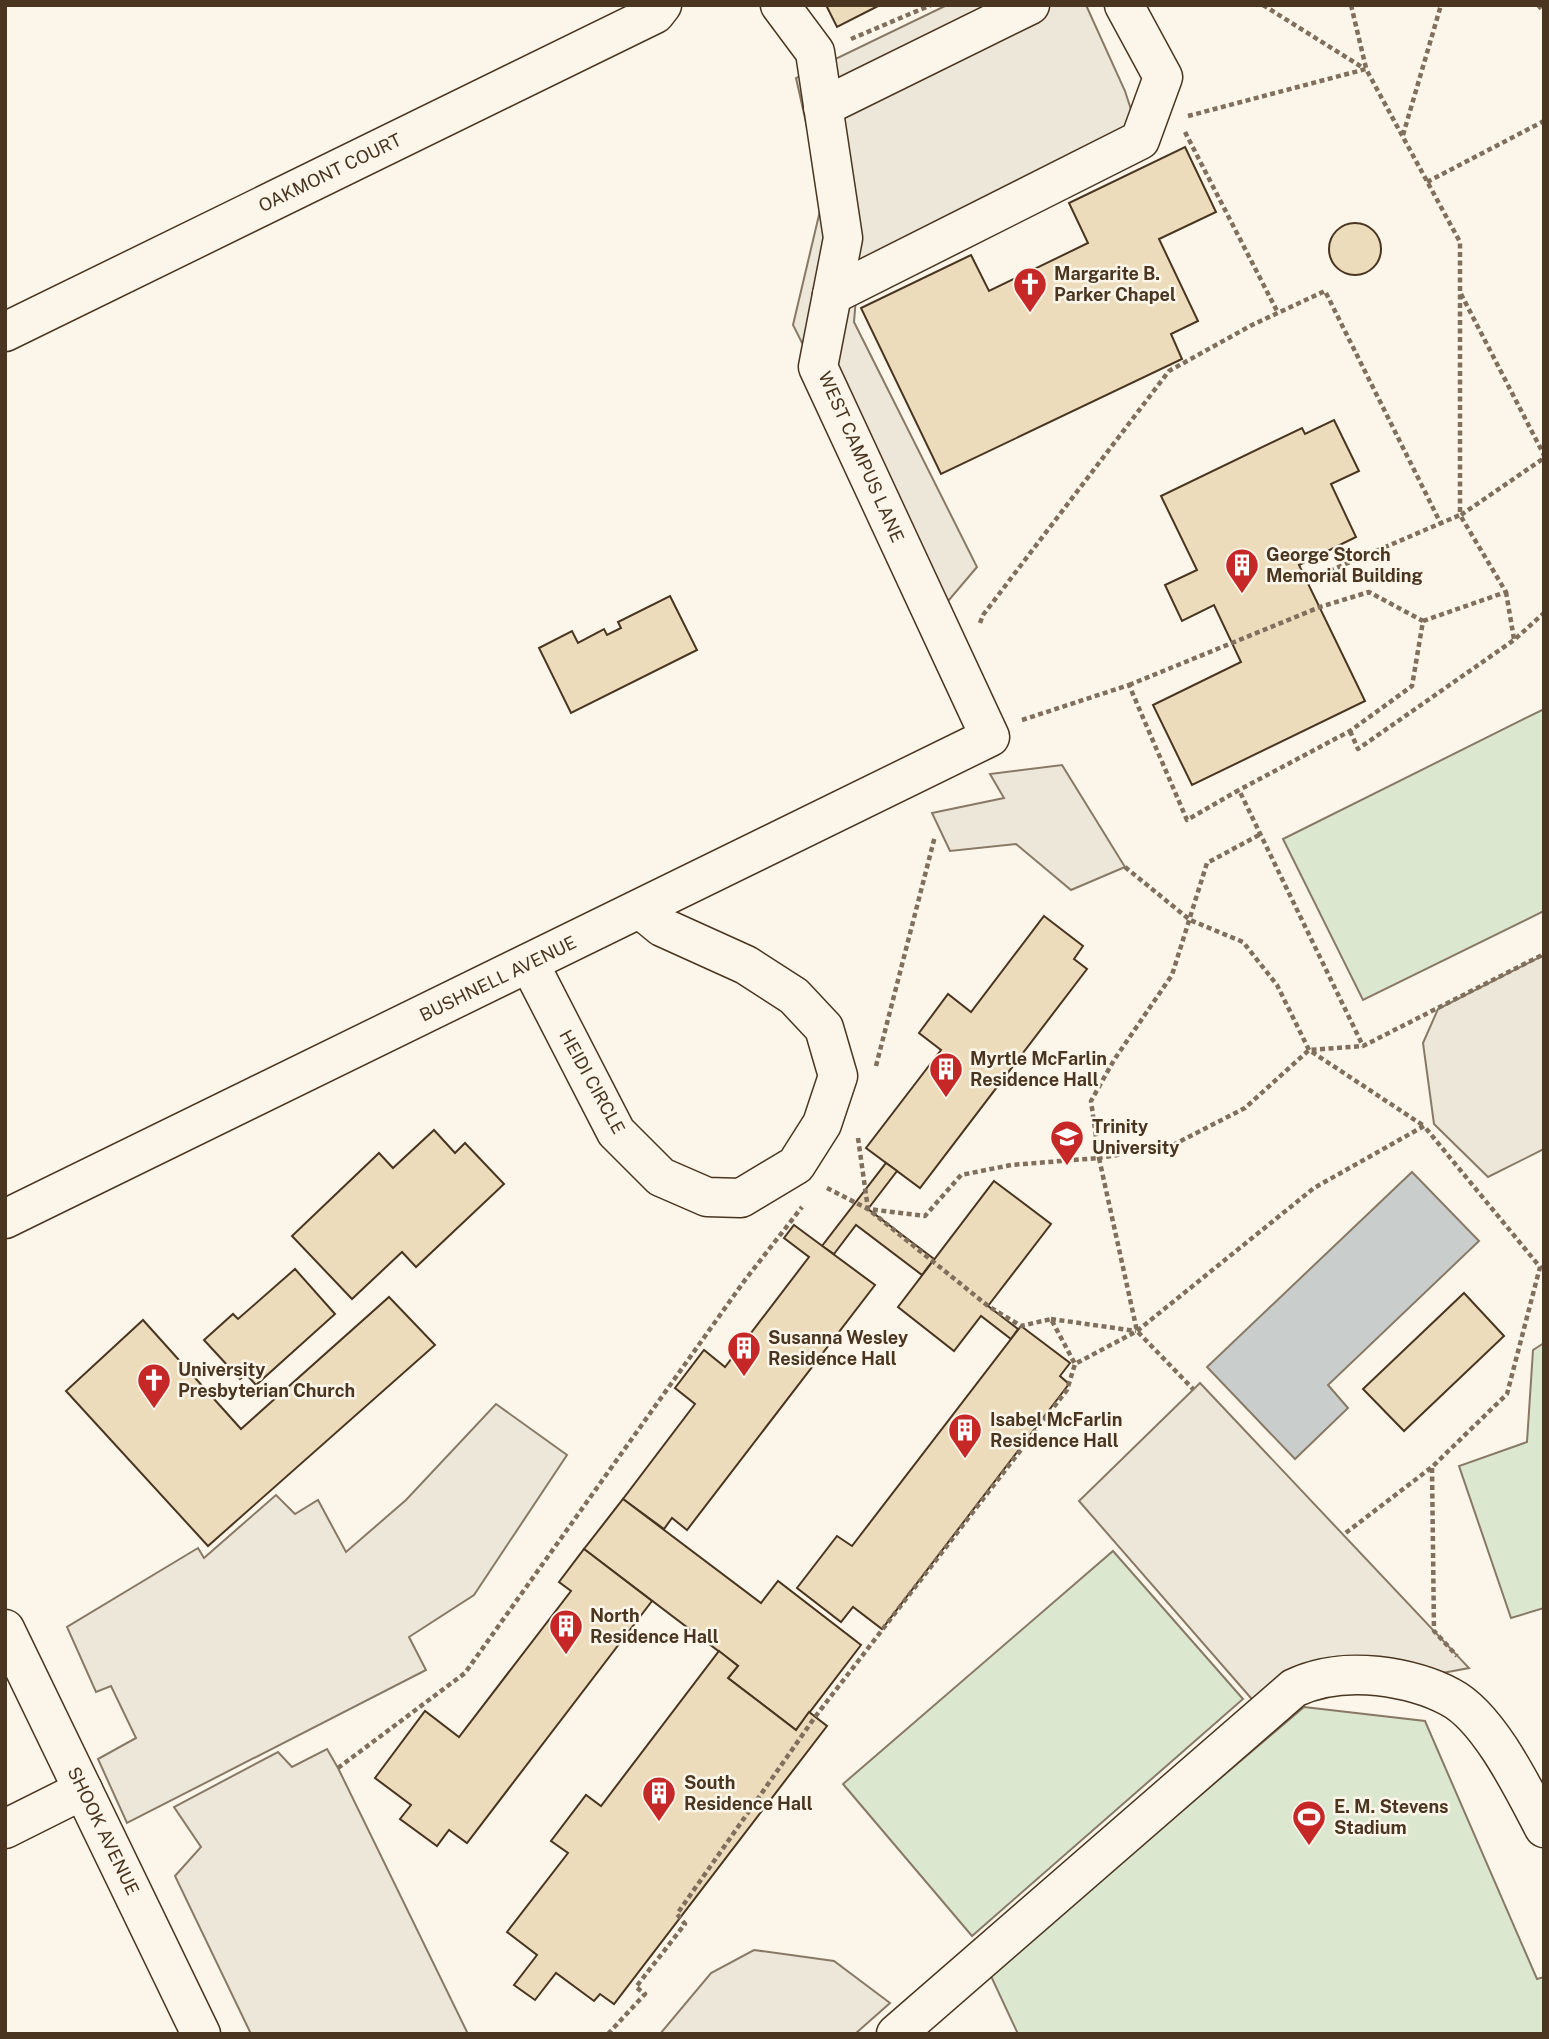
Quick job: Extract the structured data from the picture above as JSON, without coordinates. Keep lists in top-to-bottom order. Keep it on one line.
{"streets":{"street":["OAKMONT COURT","WEST CAMPUS LANE","BUSHNELL AVENUE","HEIDI CIRCLE","SHOOK AVENUE"]},"crossings":[["WEST CAMPUS LANE","BUSHNELL AVENUE"],["BUSHNELL AVENUE","HEIDI CIRCLE"]],"places":{"church":["Margarite B. Parker Chapel","University Presbyterian Church"],"building":["George Storch Memorial Building","Myrtle McFarlin Residence Hall","Susanna Wesley Residence Hall","Isabel McFarlin Residence Hall","North Residence Hall","South Residence Hall"],"school or university":["Trinity University"],"sports":["E. M. Stevens Stadium"]}}
